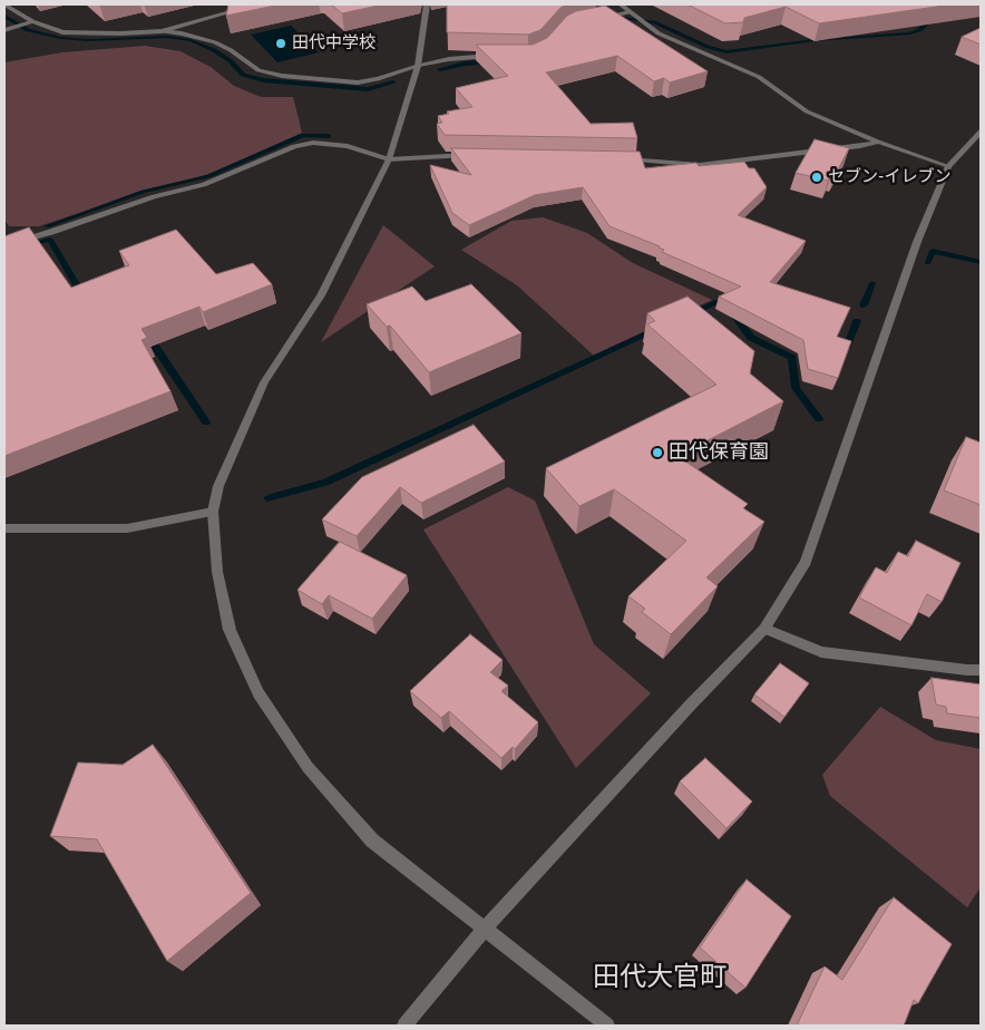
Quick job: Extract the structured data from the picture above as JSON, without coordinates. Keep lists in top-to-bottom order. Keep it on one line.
{"districts":["田代大官町"],"places":["田代中学校","セブン-イレブン","田代保育園"]}
